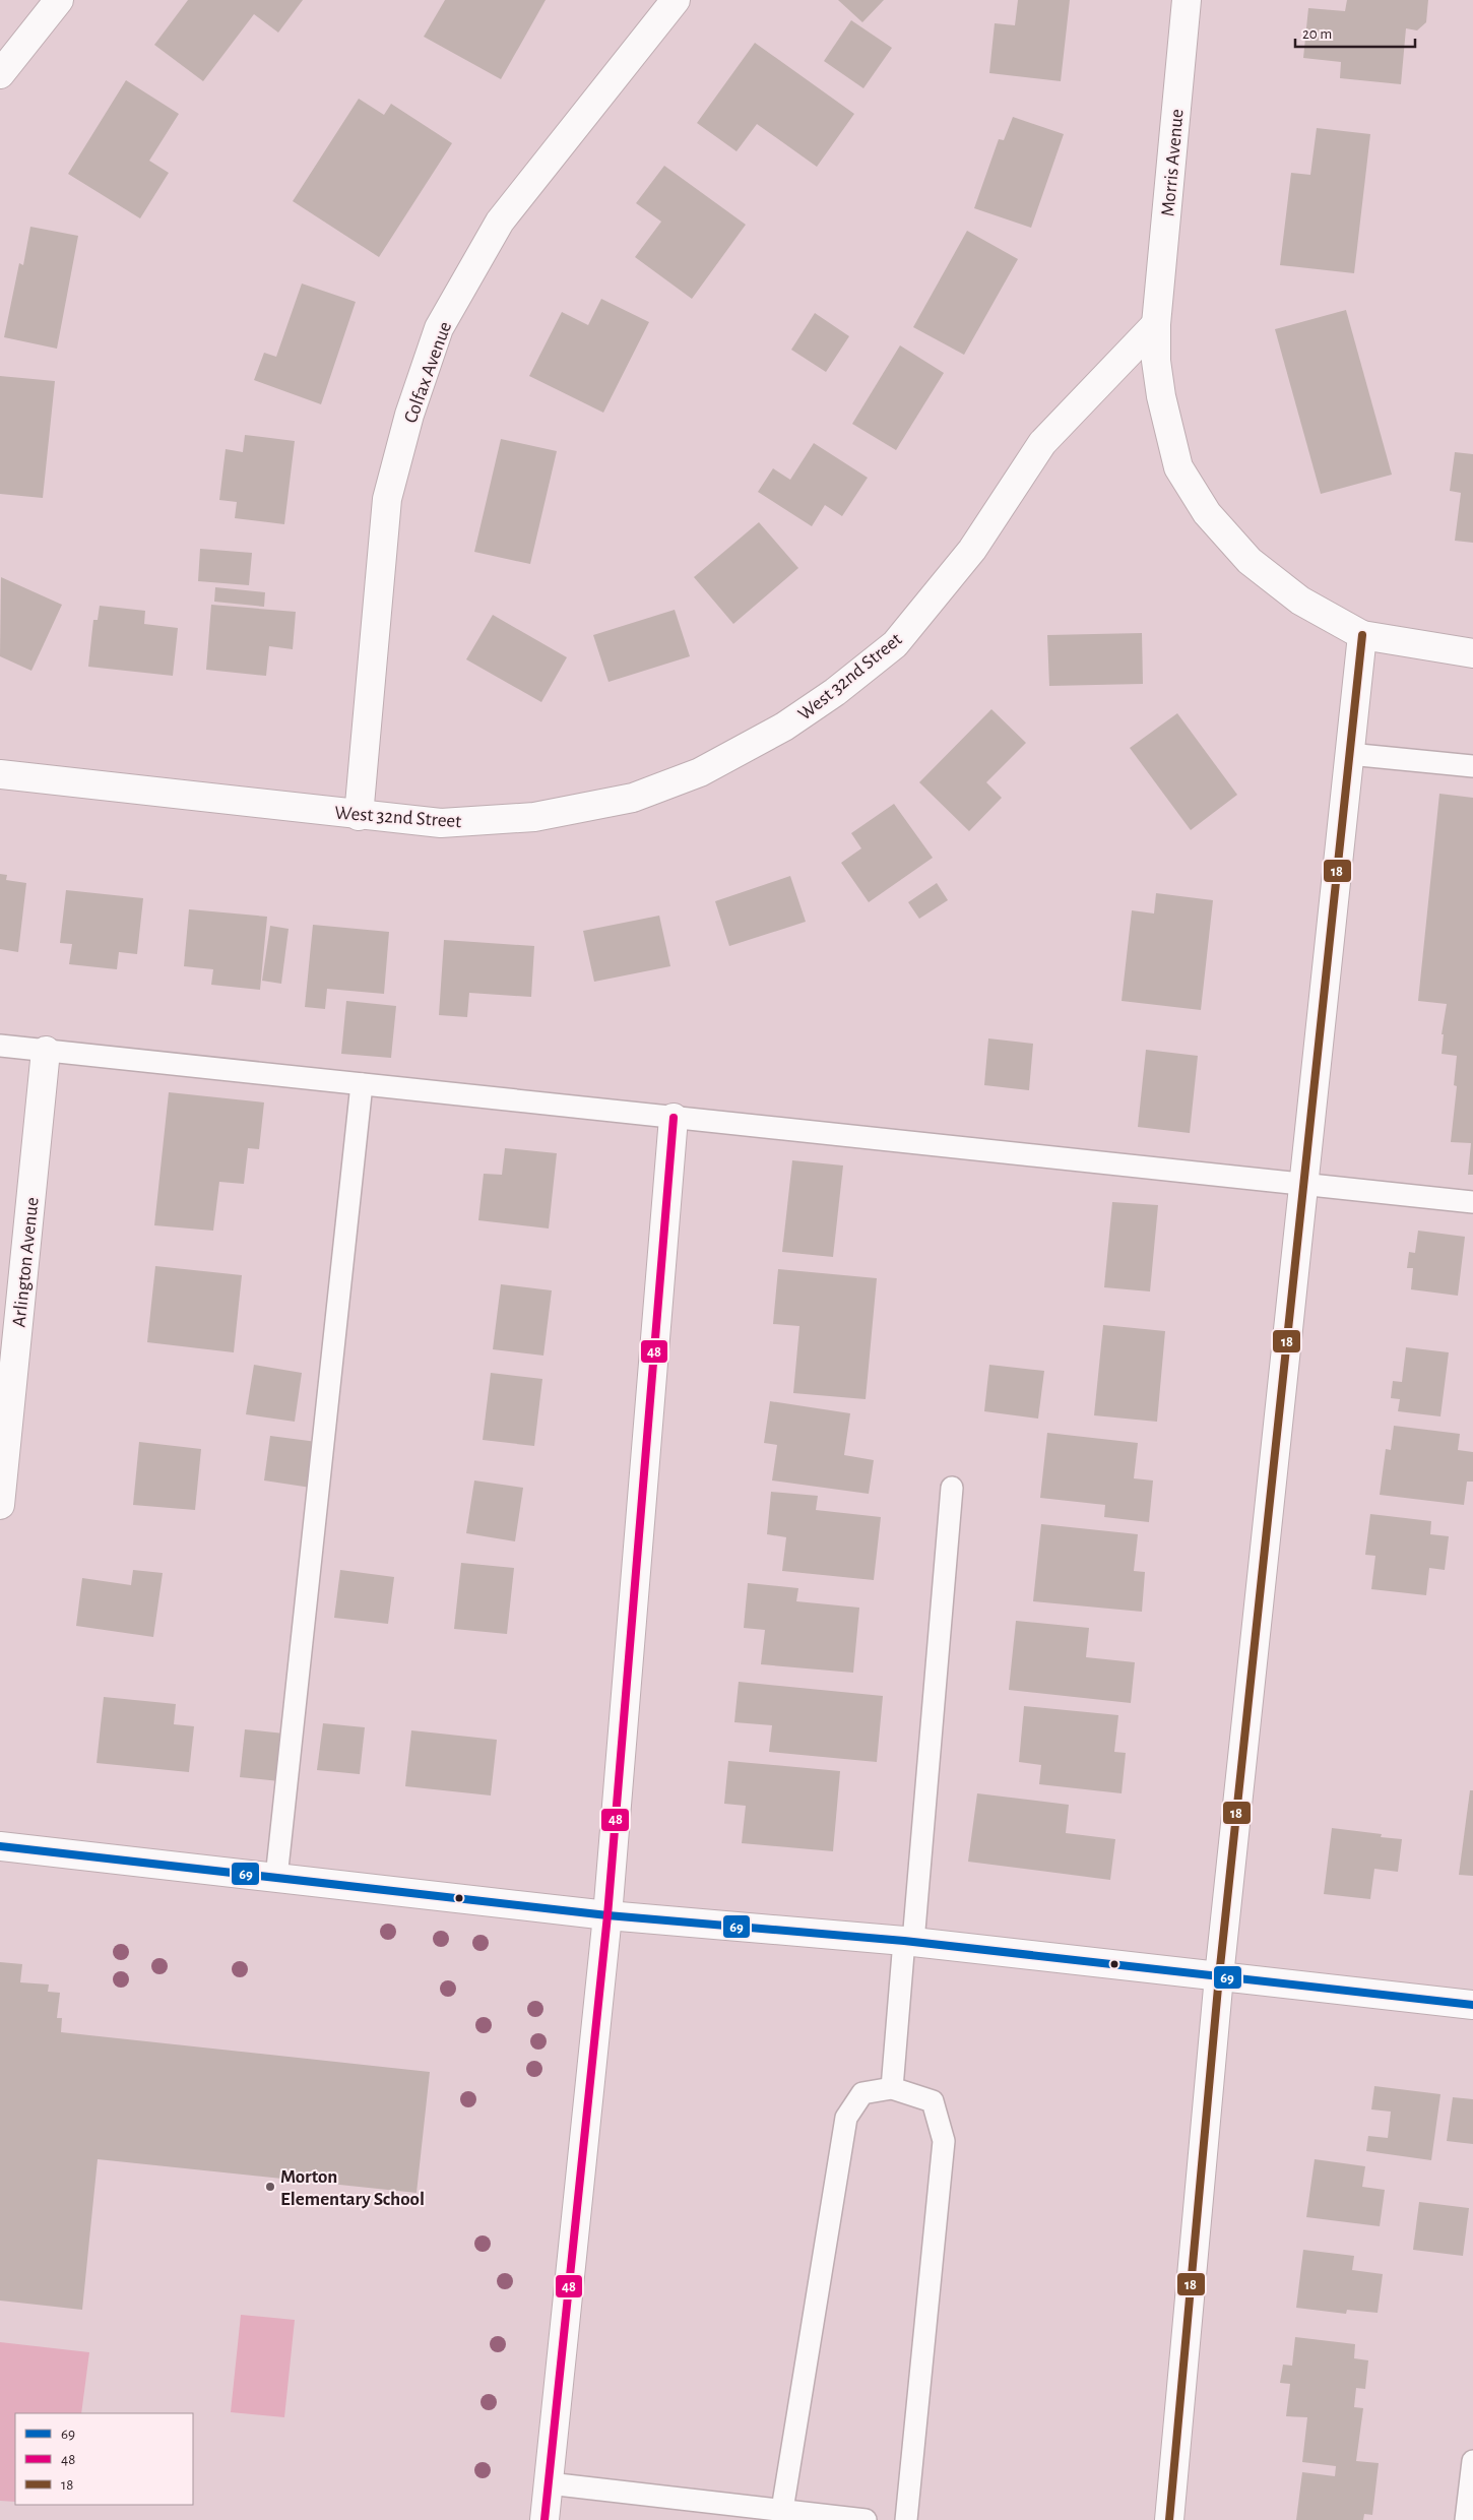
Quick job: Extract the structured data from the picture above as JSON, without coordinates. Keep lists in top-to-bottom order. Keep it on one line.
{"streets":{"street":["Morris Avenue","Colfax Avenue","West 32nd Street","Arlington Avenue"]},"crossings":[["Morris Avenue","West 32nd Street"],["Colfax Avenue","West 32nd Street"]],"places":["Morton Elementary School"],"lines":["transit line 18","transit line 48","transit line 69"],"legend":["69","48","18"],"scale_bar":"20 m"}
